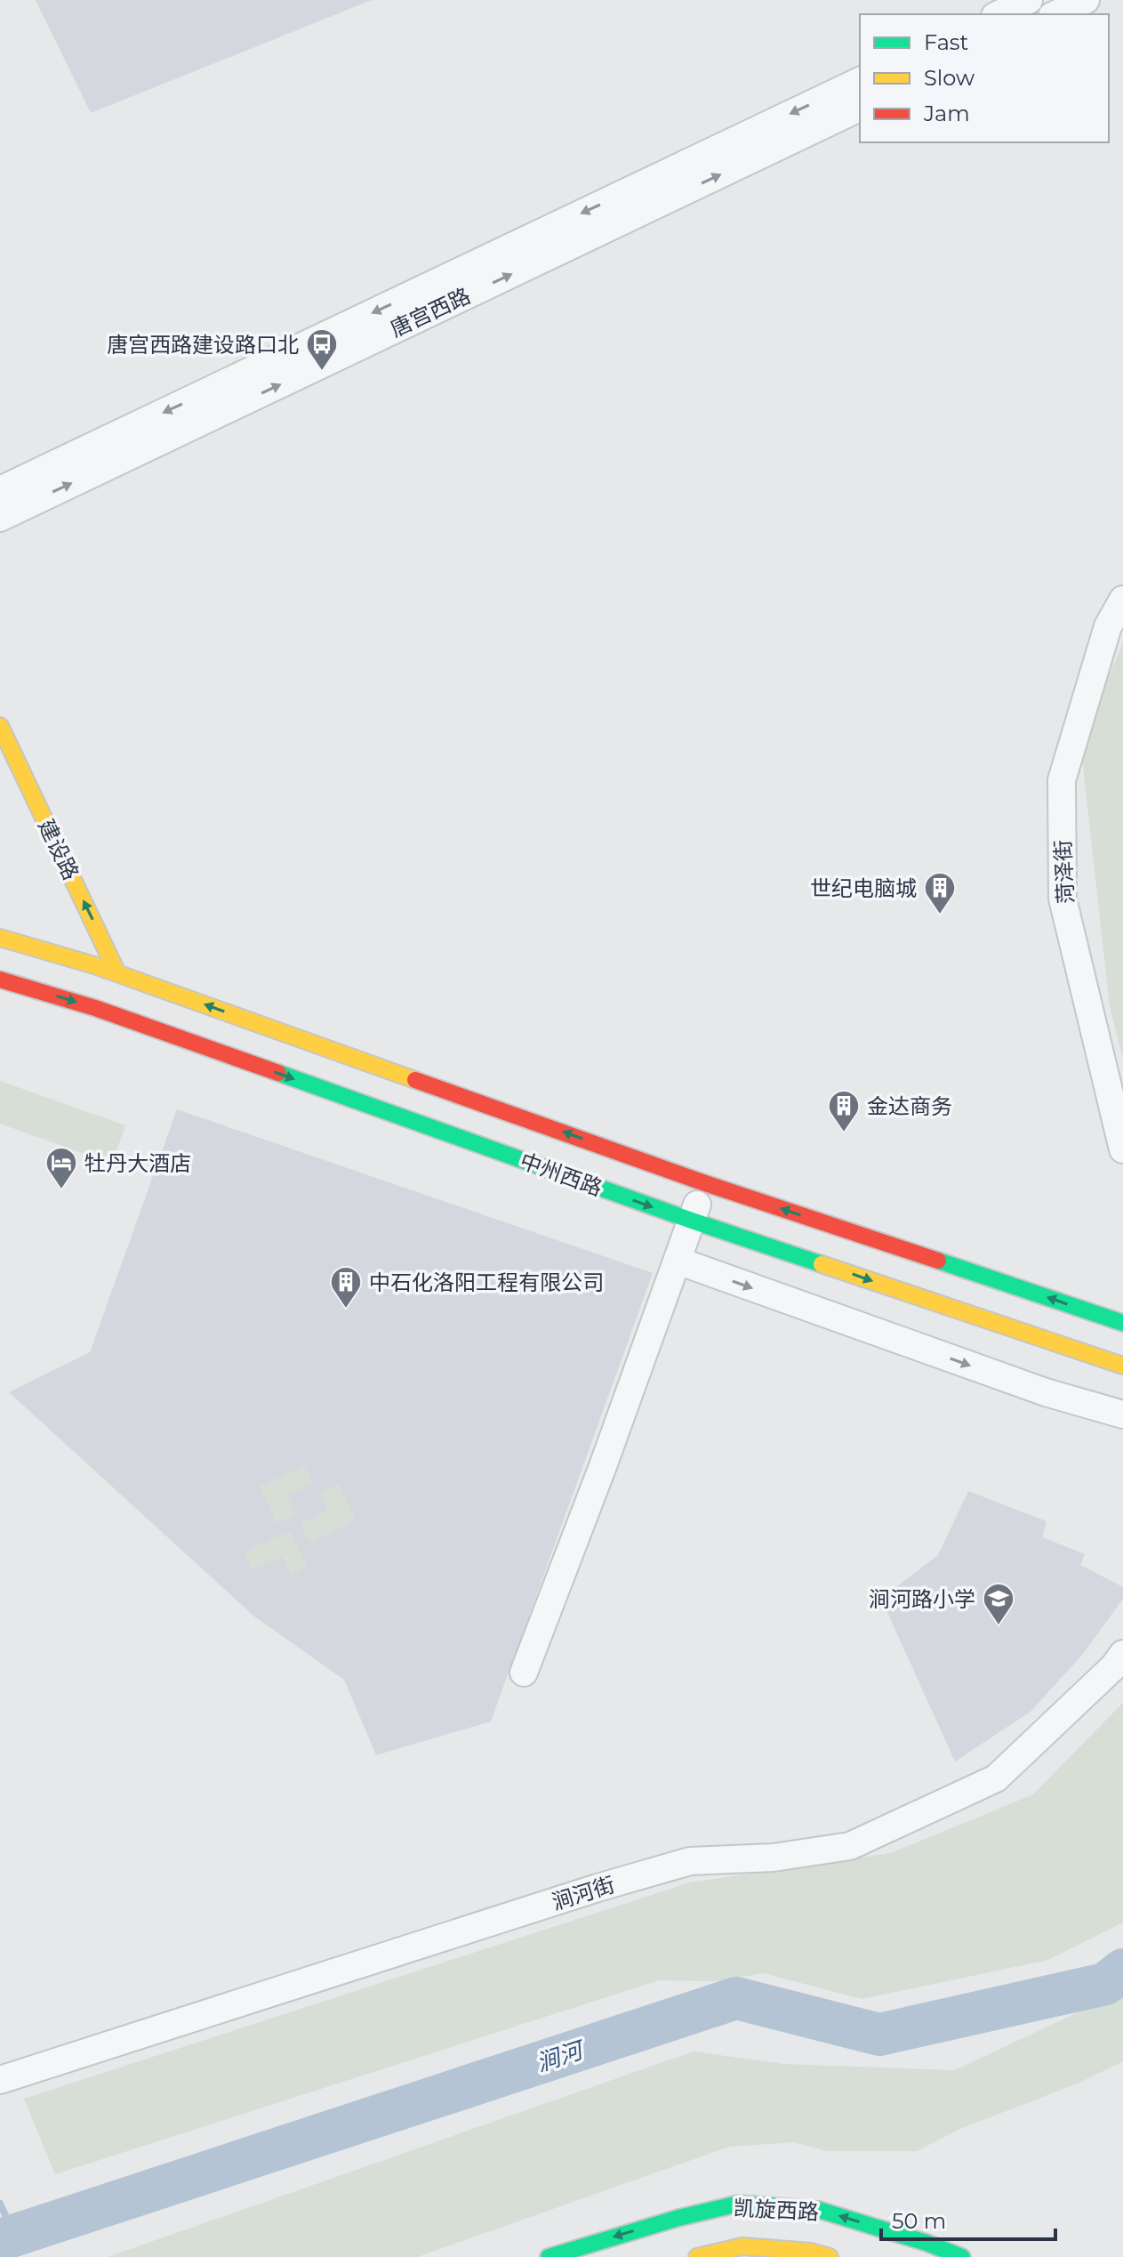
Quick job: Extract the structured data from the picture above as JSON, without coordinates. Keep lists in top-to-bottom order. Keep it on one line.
{"streets":{"main road":["建设路","中州西路","凯旋西路"],"street":["唐宫西路","菏泽街","涧河街"]},"crossings":[["建设路","中州西路"]],"one_way":["建设路"],"water":["涧河"],"places":{"bus stop":["唐宫西路建设路口北"],"building":["世纪电脑城","金达商务","中石化洛阳工程有限公司"],"hotel":["牡丹大酒店"],"school or university":["涧河路小学"]},"legend":["Fast","Slow","Jam"],"scale_bar":"50 m"}
